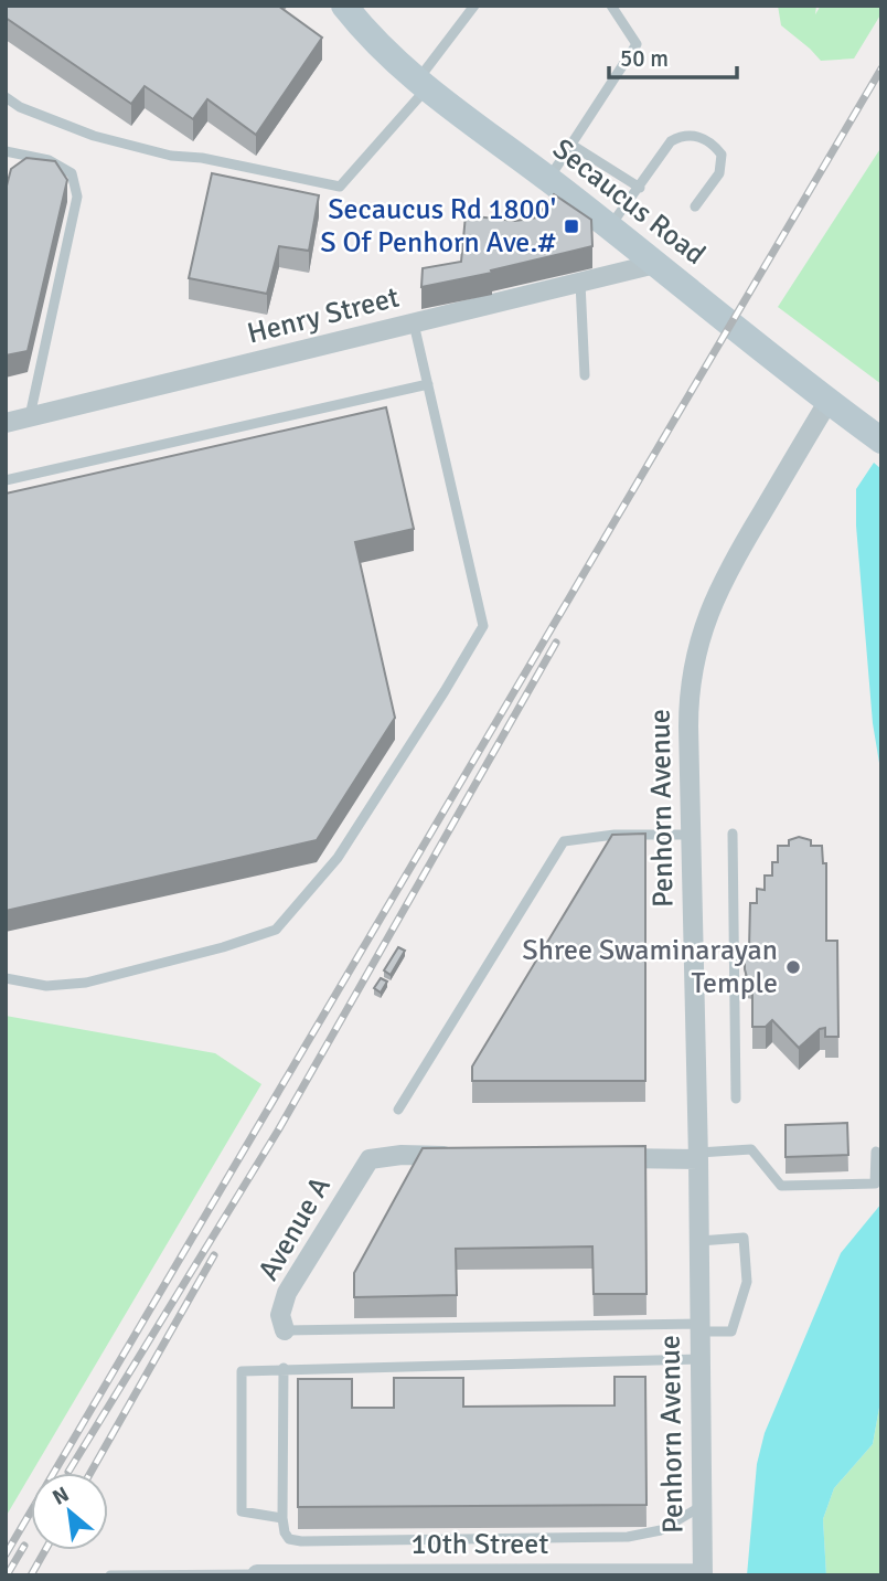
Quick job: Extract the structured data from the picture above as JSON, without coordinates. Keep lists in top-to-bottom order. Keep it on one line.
{"streets":{"main road":["Secaucus Road"],"street":["Henry Street","Penhorn Avenue","Avenue A","10th Street"]},"crossings":[["Secaucus Road","Henry Street"],["Secaucus Road","Penhorn Avenue"],["Penhorn Avenue","10th Street"]],"places":{"transit":["Secaucus Rd 1800' S Of Penhorn Ave.#"],"other":["Shree Swaminarayan Temple"]},"scale_bar":"50 m","north":"top left"}
